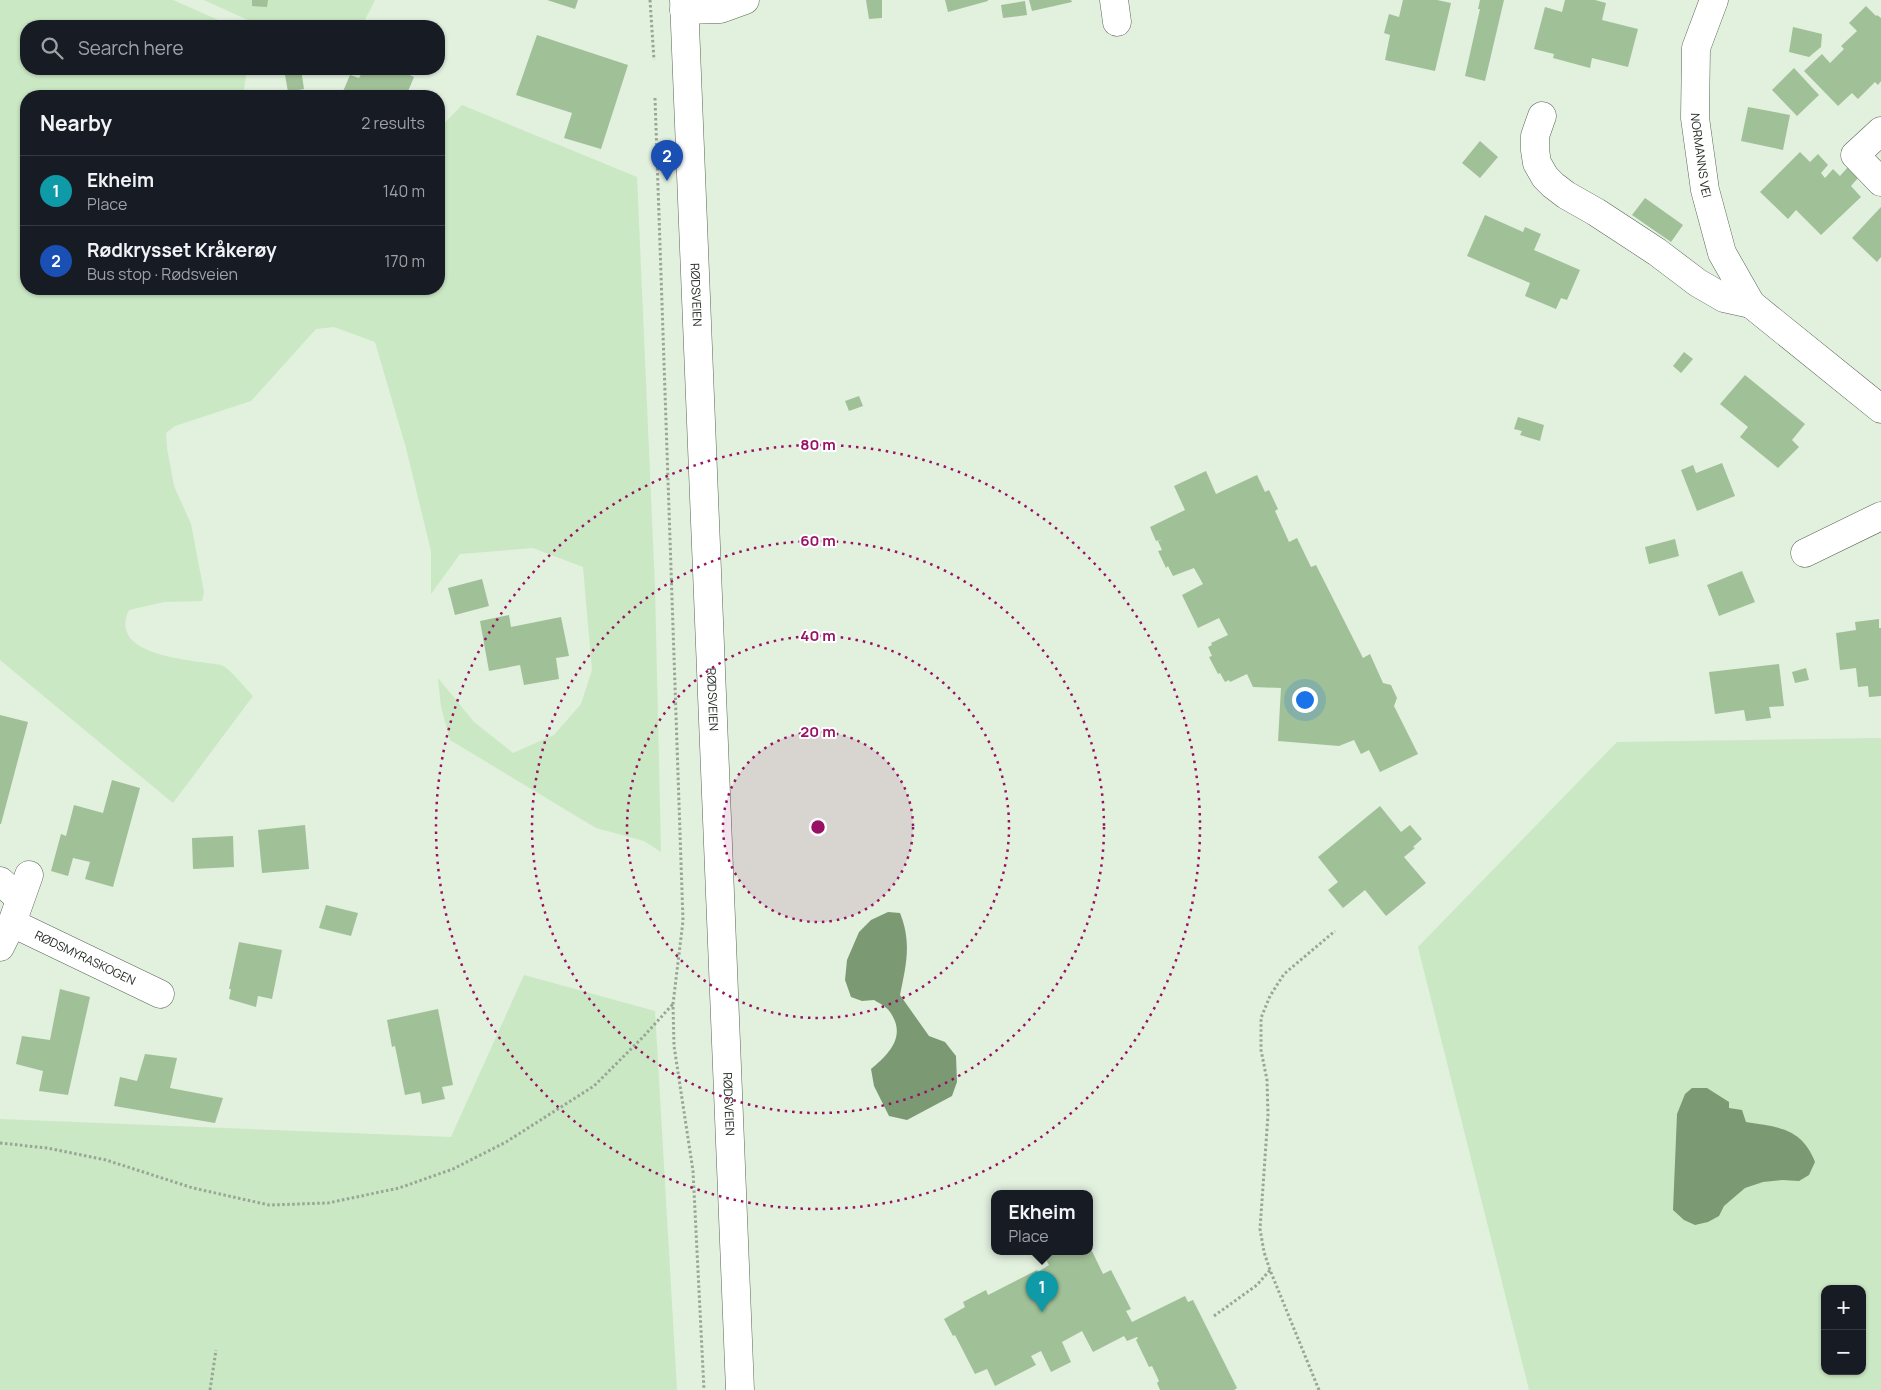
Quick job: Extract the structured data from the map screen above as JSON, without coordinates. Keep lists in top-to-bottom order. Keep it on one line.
{"streets":{"street":["NORMANNS VEI","RØDSVEIEN","RØDSMYRASKOGEN"]},"page":{"search":"Search here","heading":["Nearby","2 results"],"pins":["2","1"],"list":[{"mark":"1","name":"Ekheim","note":"Place","value":"140 m"},{"mark":"2","name":"Rødkrysset Kråkerøy","note":"Bus stop · Rødsveien","value":"170 m"}],"popup":["Ekheim","Place"],"map_buttons":["+","−"]},"rings":["80 m","60 m","40 m","20 m"]}
